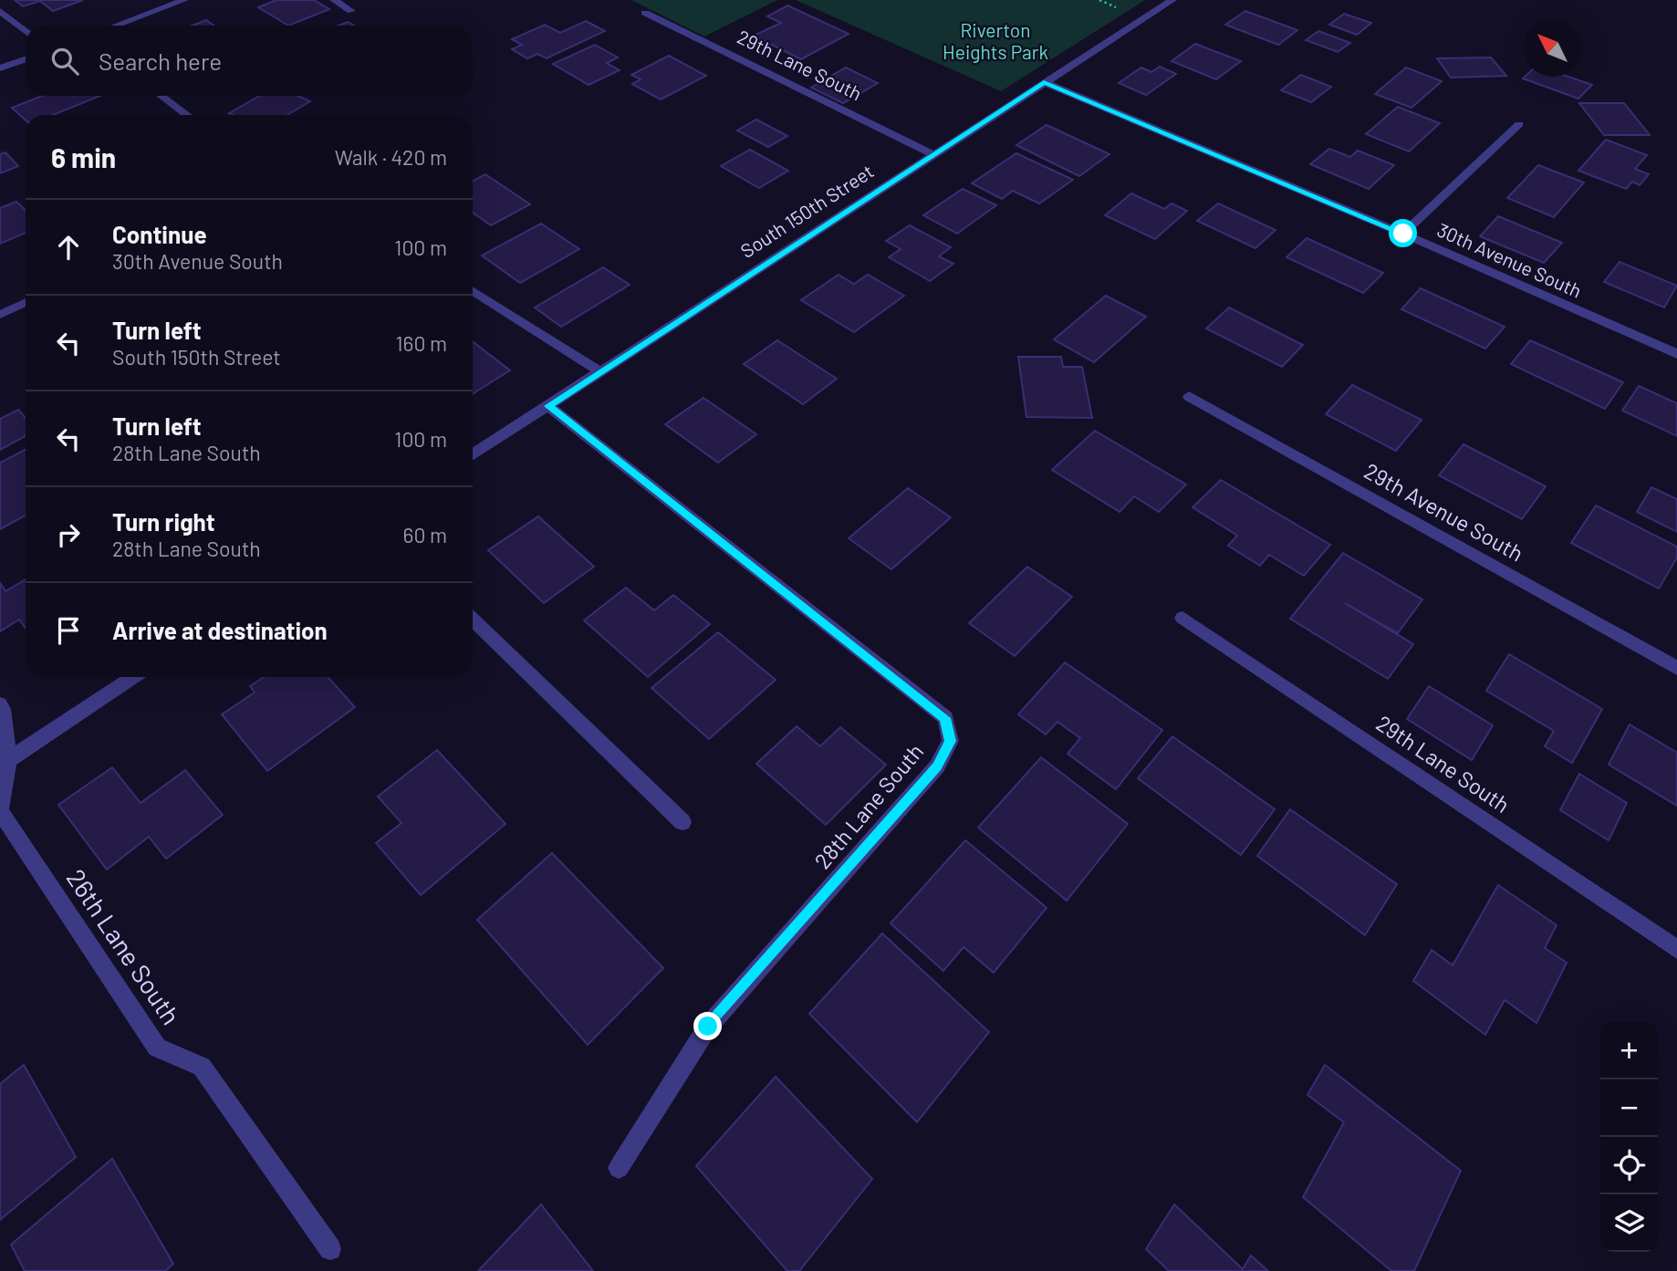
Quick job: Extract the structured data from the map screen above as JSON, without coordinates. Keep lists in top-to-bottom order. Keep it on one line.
{"streets":{"street":["29th Lane South","South 150th Street","30th Avenue South","29th Avenue South","28th Lane South","26th Lane South"]},"crossings":[["29th Lane South","South 150th Street"],["South 150th Street","30th Avenue South"],["South 150th Street","28th Lane South"]],"parks":["Riverton Heights Park"],"north":"top left","page":{"search":"Search here","heading":["6 min","Walk · 420 m"],"list":[["Continue","30th Avenue South","100 m"],["Turn left","South 150th Street","160 m"],["Turn left","28th Lane South","100 m"],["Turn right","28th Lane South","60 m"],"Arrive at destination"],"map_buttons":["+","−"]}}
